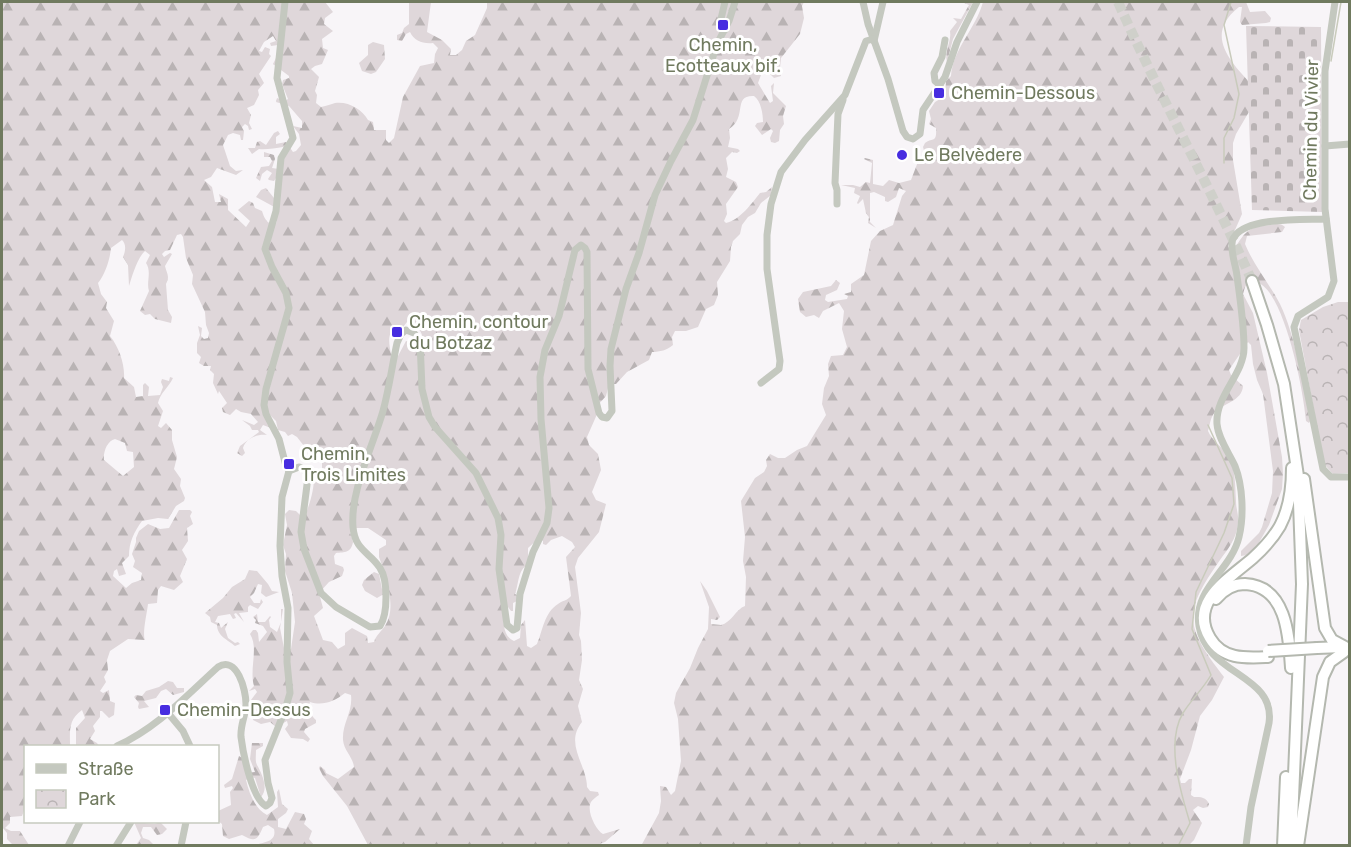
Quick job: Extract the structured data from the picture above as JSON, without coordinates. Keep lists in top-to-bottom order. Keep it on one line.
{"streets":{"street":["Chemin du Vivier"]},"places":{"transit":["Chemin, Ecotteaux bif.","Chemin-Dessous","Chemin, contour du Botzaz","Chemin, Trois Limites","Chemin-Dessus"],"other":["Le Belvèdere"]},"legend":["Straße","Park"]}
